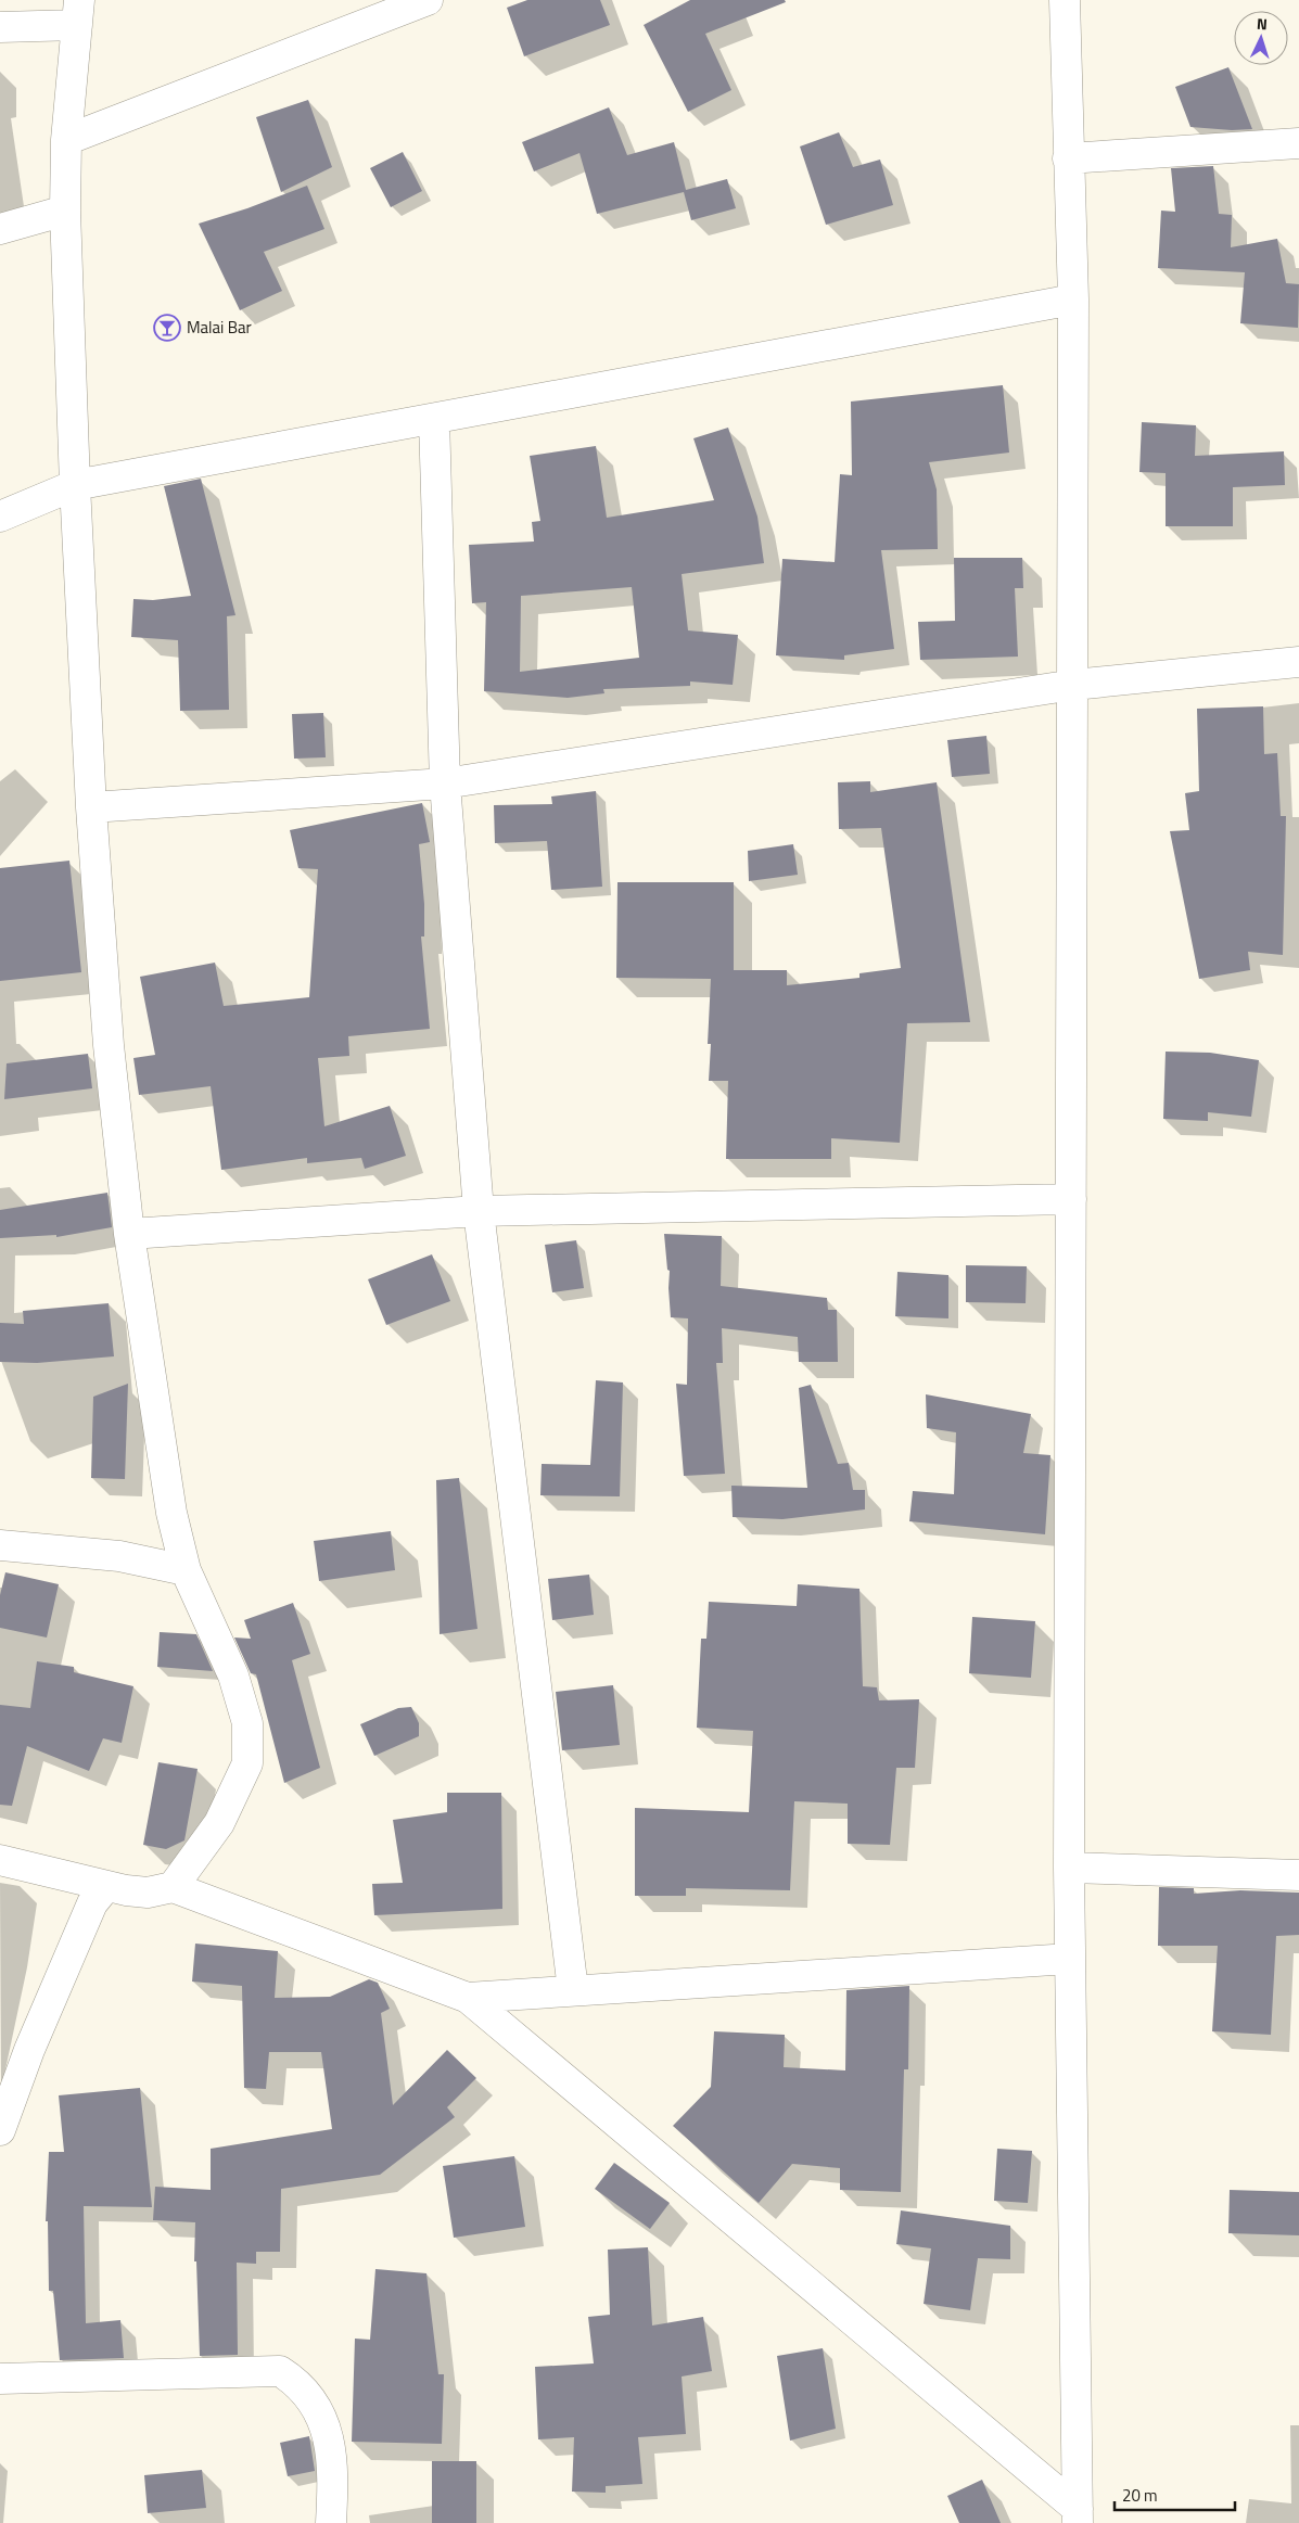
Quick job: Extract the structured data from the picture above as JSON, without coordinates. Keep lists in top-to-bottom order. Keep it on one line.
{"places":{"bar":["Malai Bar"]},"scale_bar":"20 m","north":"top"}
